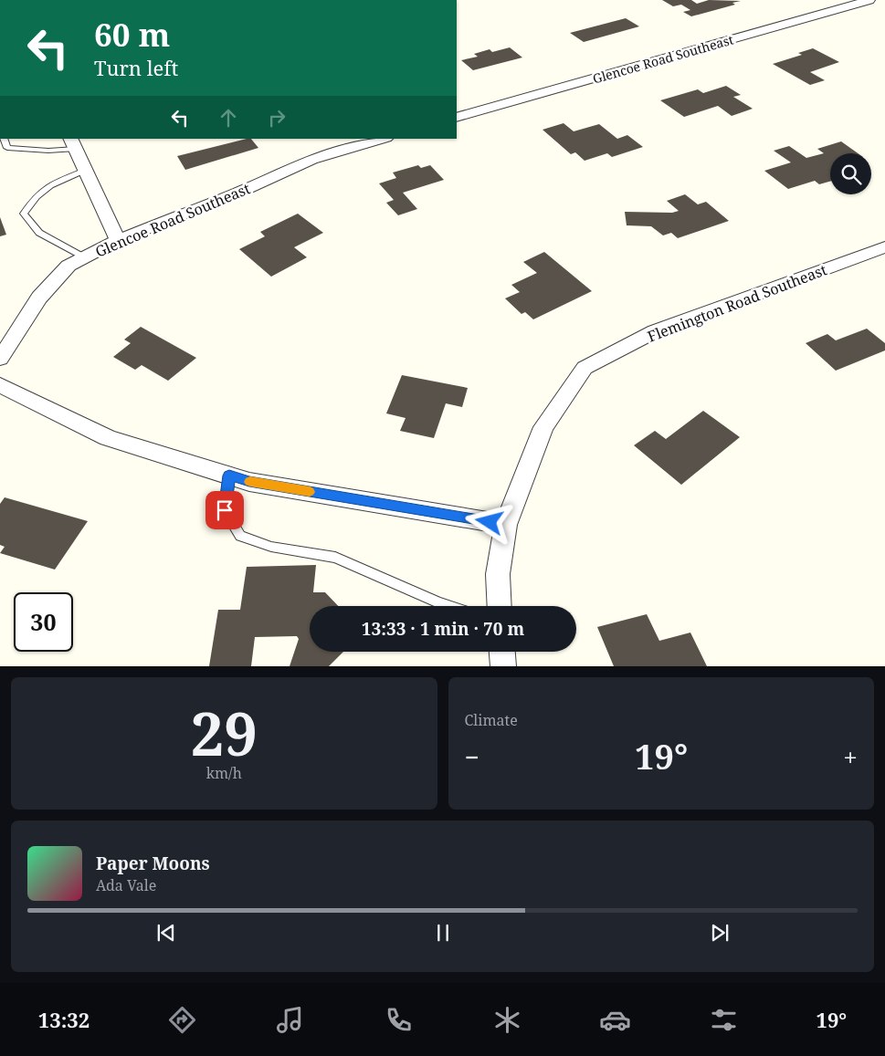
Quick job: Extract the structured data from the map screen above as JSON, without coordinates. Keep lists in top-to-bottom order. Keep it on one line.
{"streets":{"street":["Glencoe Road Southeast","Flemington Road Southeast"]},"page":{"turn":["60 m","Turn left"],"limit":"30","trip":"13:33 · 1 min · 70 m","tile":[["29","km/h"],"Climate"],"heat":["−","19°","+"],"song":["Paper Moons","Ada Vale"],"tabs":["13:32","19°"]}}
